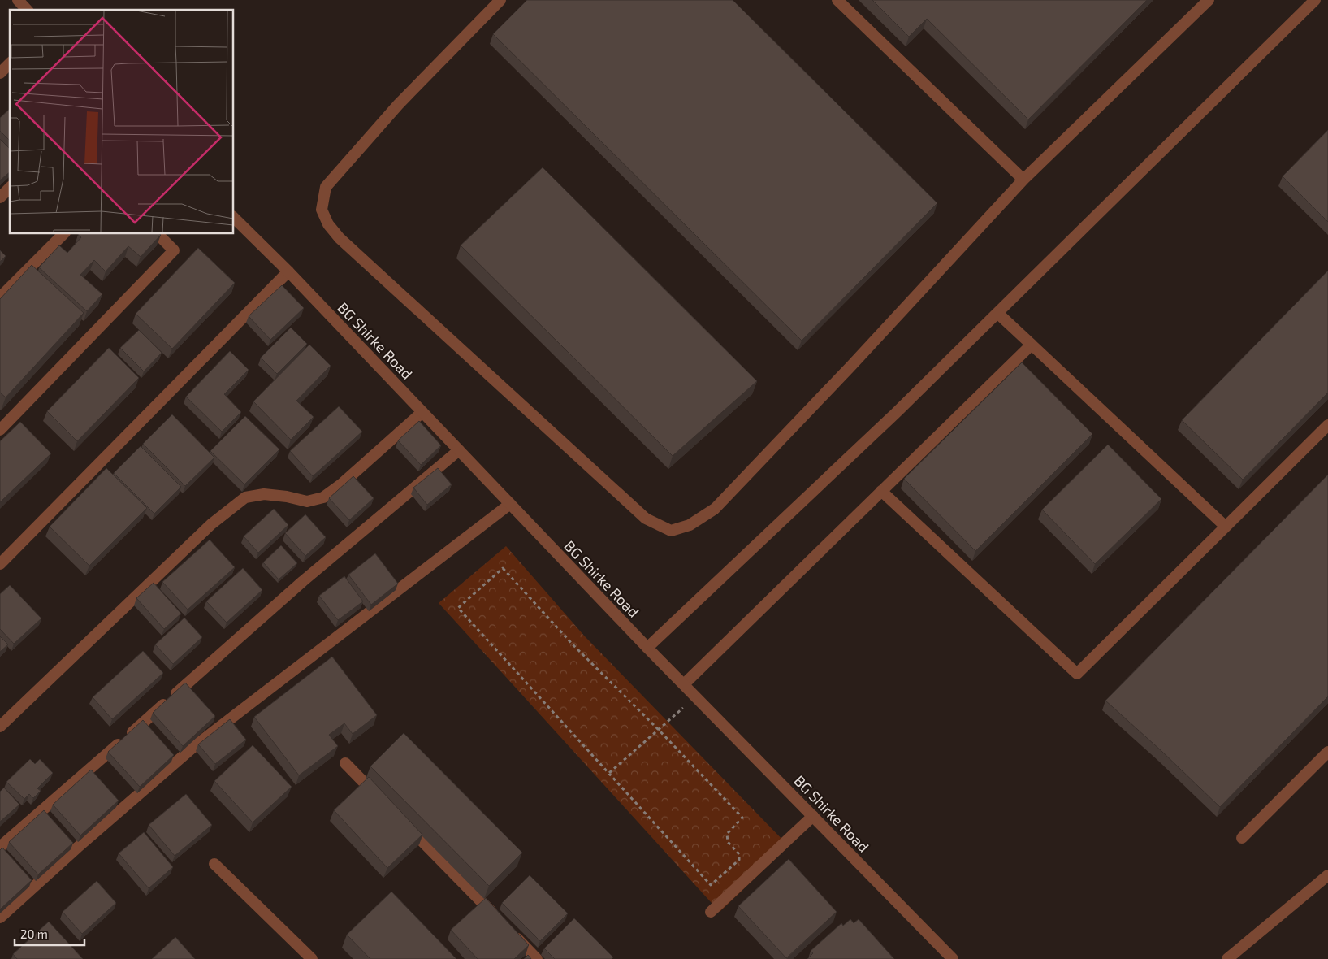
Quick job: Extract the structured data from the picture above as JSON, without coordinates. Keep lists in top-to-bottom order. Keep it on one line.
{"streets":{"street":["BG Shirke Road"]},"scale_bar":"20 m"}
